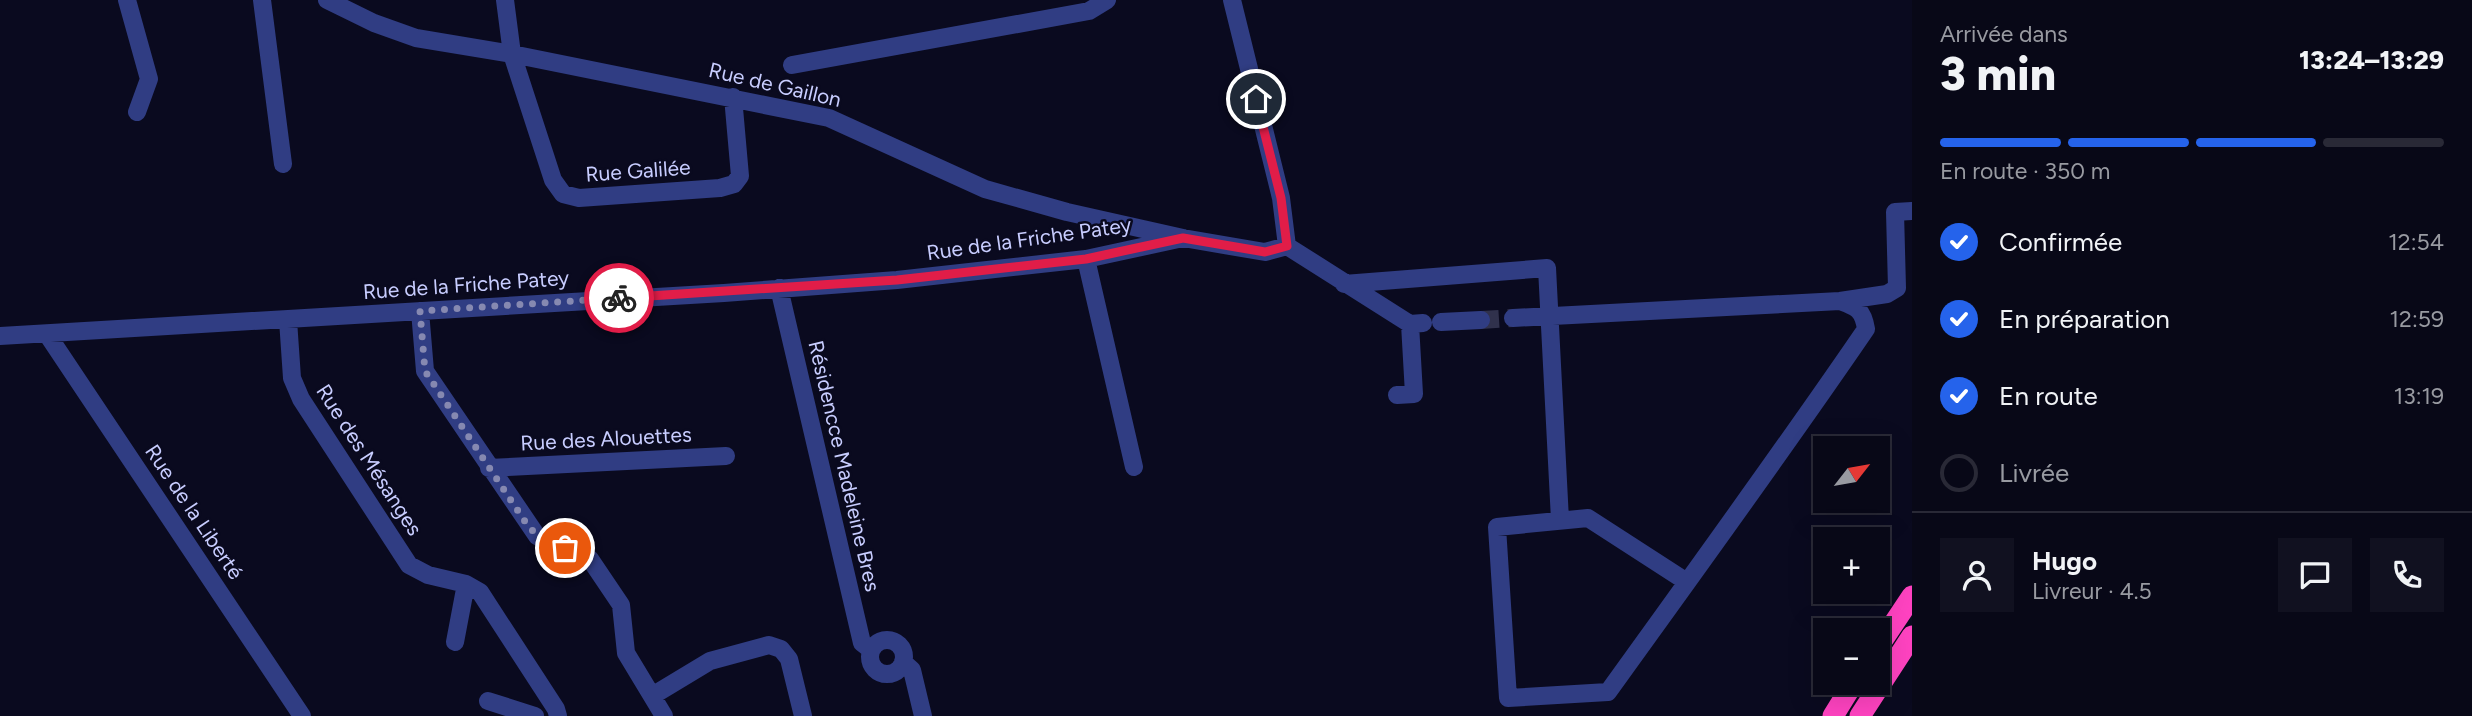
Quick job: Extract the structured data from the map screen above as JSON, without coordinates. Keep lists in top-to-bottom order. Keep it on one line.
{"streets":{"street":["Rue de Gaillon","Rue Galilée","Rue de la Friche Patey","Rue des Alouettes","Rue des Mésanges","Résidencce Madeleine Bres","Rue de la Liberté"]},"crossings":[["Rue de Gaillon","Rue Galilée"],["Rue de Gaillon","Rue de la Friche Patey"],["Rue de la Friche Patey","Rue des Mésanges"],["Rue de la Friche Patey","Résidencce Madeleine Bres"],["Rue de la Friche Patey","Rue de la Liberté"]],"north":"top right","page":{"heading":["3 min","Arrivée dans","13:24–13:29"],"panel":["Hugo","Livreur · 4.5"],"bar":"En route · 350 m","list":[["Confirmée","12:54"],["En préparation","12:59"],["En route","13:19"],"Livrée"],"map_buttons":["+","−"]}}
